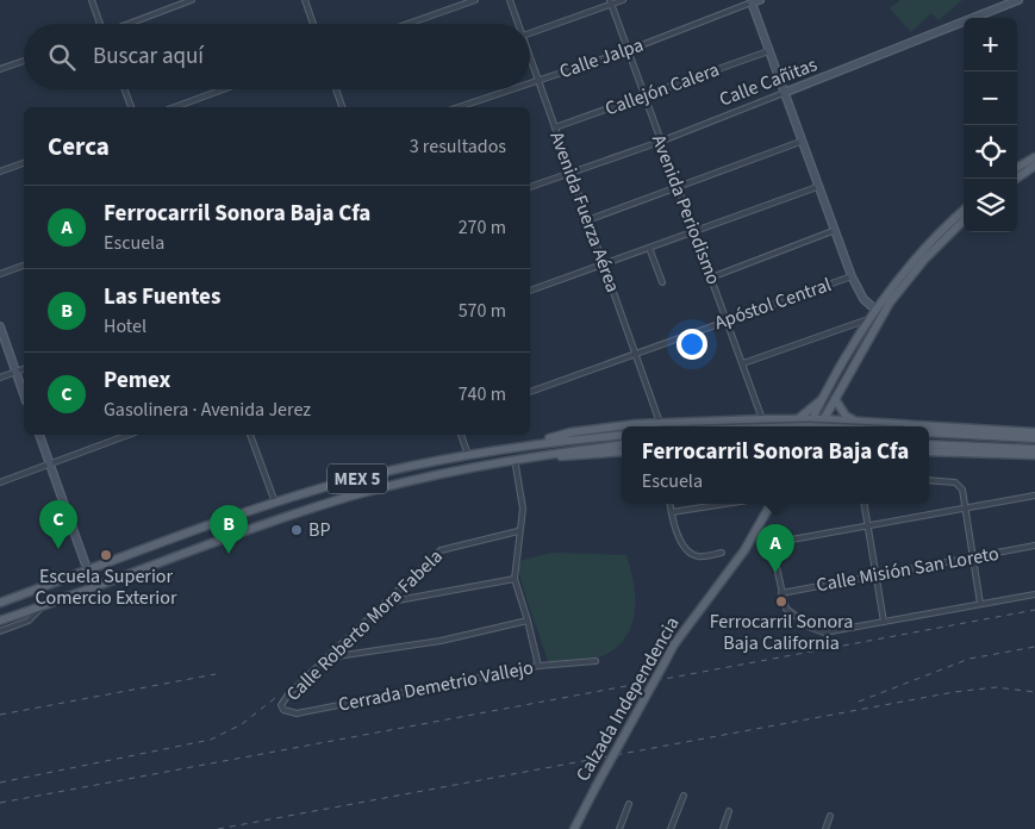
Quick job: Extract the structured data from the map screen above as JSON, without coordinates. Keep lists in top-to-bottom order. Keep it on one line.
{"streets":{"main road":["MEX 5","Calzada Independencia"],"street":["Calle Jalpa","Calle Cañitas","Callejón Calera","Avenida Periodismo","Avenida Fuerza Aérea","Apóstol Central","Calle Misión San Loreto","Calle Roberto Mora Fabela","Cerrada Demetrio Vallejo"]},"crossings":[["Calle Jalpa","Avenida Periodismo"],["Calle Jalpa","Avenida Fuerza Aérea"],["Calle Cañitas","Avenida Periodismo"],["Calle Cañitas","Avenida Fuerza Aérea"],["Callejón Calera","Avenida Periodismo"],["Callejón Calera","Avenida Fuerza Aérea"],["Avenida Periodismo","Apóstol Central"],["Avenida Fuerza Aérea","Apóstol Central"],["Calle Roberto Mora Fabela","Cerrada Demetrio Vallejo"]],"places":["BP","Escuela Superior Comercio Exterior","Ferrocarril Sonora Baja California"],"page":{"map_buttons":["+","−"],"search":"Buscar aquí","heading":["Cerca","3 resultados"],"list":[{"mark":"A","name":"Ferrocarril Sonora Baja Cfa","note":"Escuela","value":"270 m"},{"mark":"B","name":"Las Fuentes","note":"Hotel","value":"570 m"},{"mark":"C","name":"Pemex","note":"Gasolinera · Avenida Jerez","value":"740 m"}],"popup":["Ferrocarril Sonora Baja Cfa","Escuela"],"pins":["C","B","A"]}}
